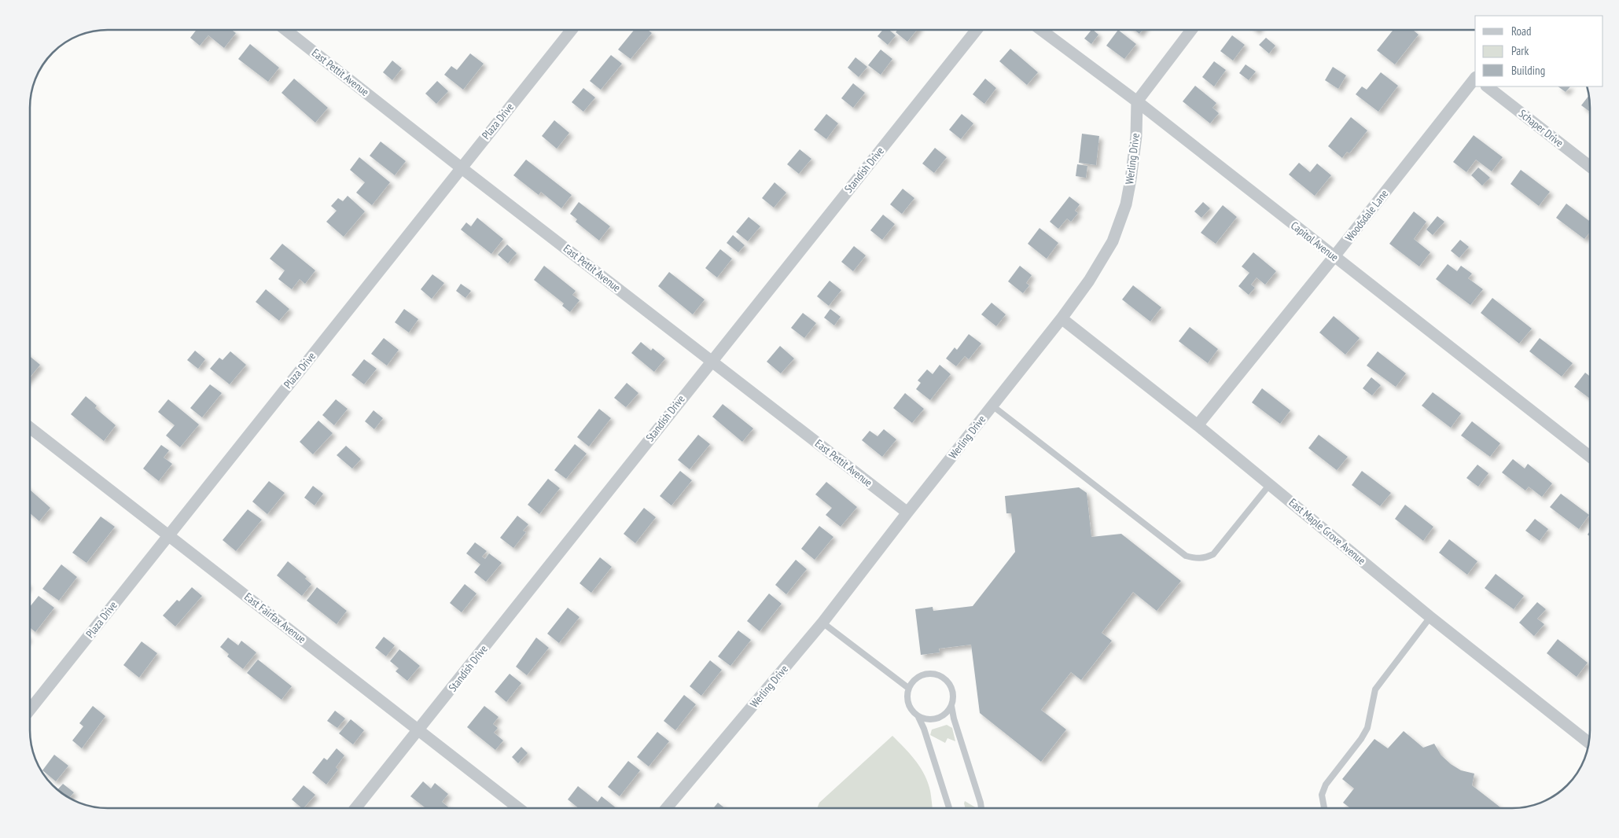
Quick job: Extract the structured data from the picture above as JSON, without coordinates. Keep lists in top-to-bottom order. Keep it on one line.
{"streets":{"street":["East Pettit Avenue","Plaza Drive","Schaper Drive","Werling Drive","Standish Drive","Woodsdale Lane","Capitol Avenue","East Maple Grove Avenue","East Fairfax Avenue"]},"crossings":[["East Pettit Avenue","Plaza Drive"],["East Pettit Avenue","Werling Drive"],["East Pettit Avenue","Standish Drive"],["Plaza Drive","East Fairfax Avenue"],["Werling Drive","Capitol Avenue"],["Werling Drive","East Maple Grove Avenue"],["Standish Drive","East Fairfax Avenue"],["Woodsdale Lane","Capitol Avenue"],["Woodsdale Lane","East Maple Grove Avenue"]],"legend":["Road","Park","Building"]}
